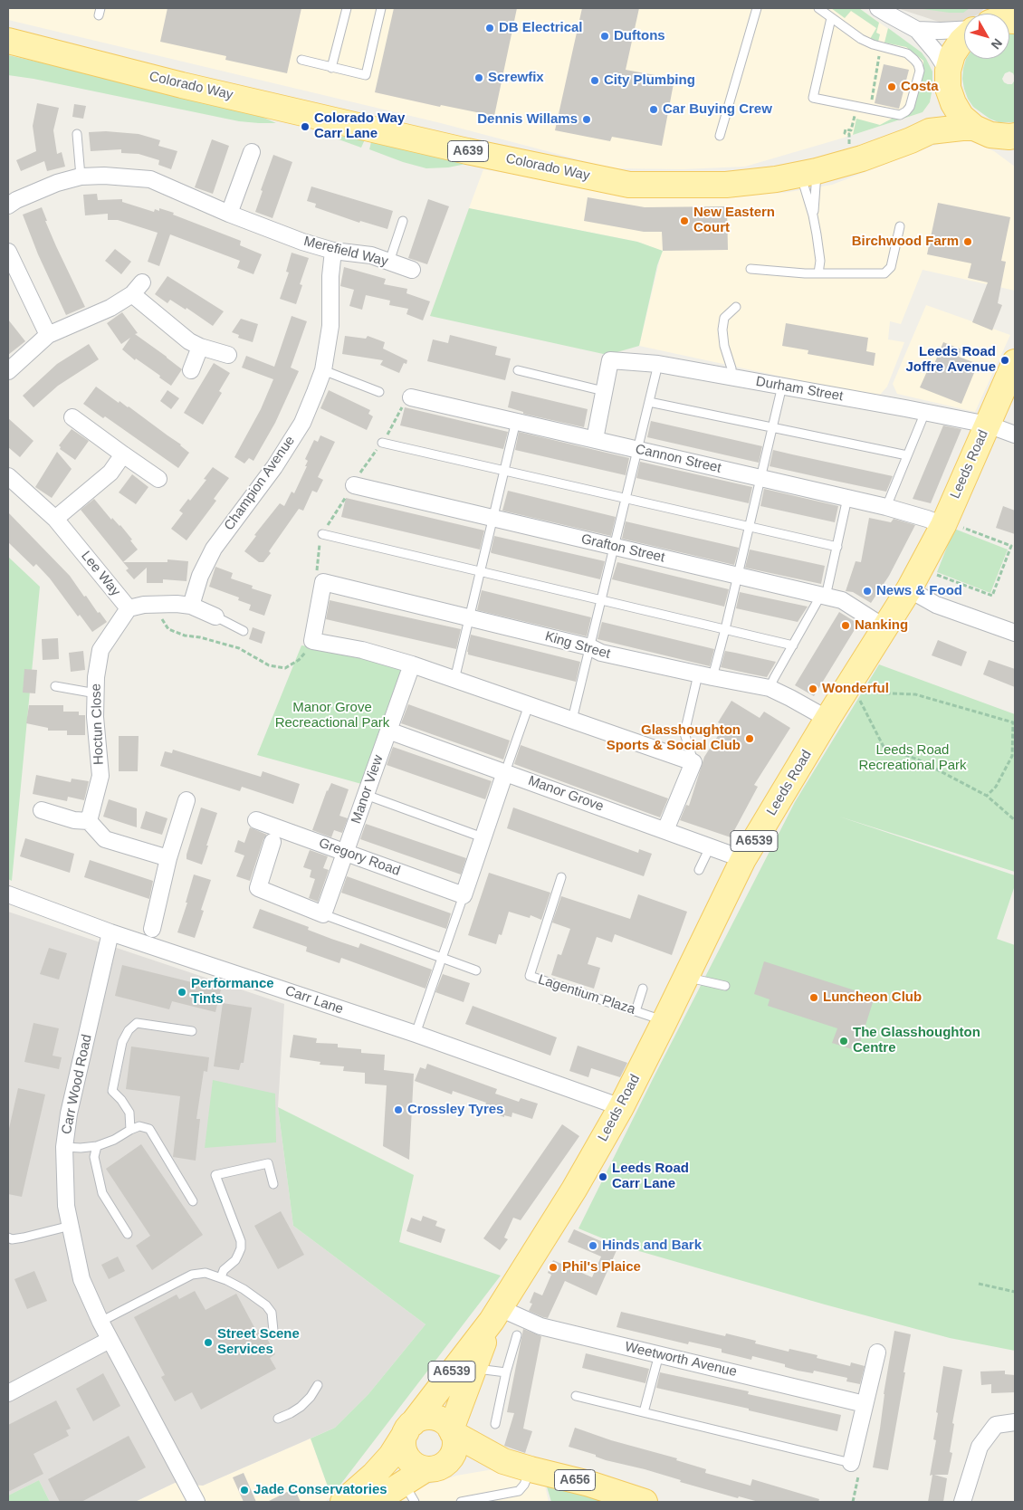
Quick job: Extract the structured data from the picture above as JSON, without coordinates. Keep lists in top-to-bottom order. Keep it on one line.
{"streets":{"main road":["Colorado Way","A639","Leeds Road","A6539","A656"],"street":["Merefield Way","Durham Street","Cannon Street","Champion Avenue","Grafton Street","Lee Way","King Street","Hoctun Close","Manor View","Manor Grove","Gregory Road","Carr Lane","Carr Wood Road","Weetworth Avenue"],"lane":["Lagentium Plaza"]},"crossings":[["Merefield Way","Champion Avenue"],["Durham Street","Leeds Road"],["Cannon Street","Leeds Road"],["Leeds Road","Grafton Street"],["Leeds Road","King Street"],["Leeds Road","Manor Grove"],["Leeds Road","Lagentium Plaza"],["Leeds Road","Carr Lane"],["Leeds Road","Weetworth Avenue"],["Leeds Road","A656"],["Champion Avenue","Lee Way"],["Lee Way","Hoctun Close"],["Manor View","Manor Grove"],["Manor View","Gregory Road"],["Carr Lane","Carr Wood Road"]],"parks":["Manor Grove Recreactional Park","Leeds Road Recreational Park"],"places":["DB Electrical","Duftons","Screwfix","City Plumbing","Costa","Car Buying Crew","Dennis Willams","Colorado Way Carr Lane","New Eastern Court","Birchwood Farm","Leeds Road Joffre Avenue","News & Food","Nanking","Wonderful","Glasshoughton Sports & Social Club","Performance Tints","Luncheon Club","The Glasshoughton Centre","Crossley Tyres","Leeds Road Carr Lane","Hinds and Bark","Phil's Plaice","Street Scene Services","Jade Conservatories"],"north":"bottom right"}
